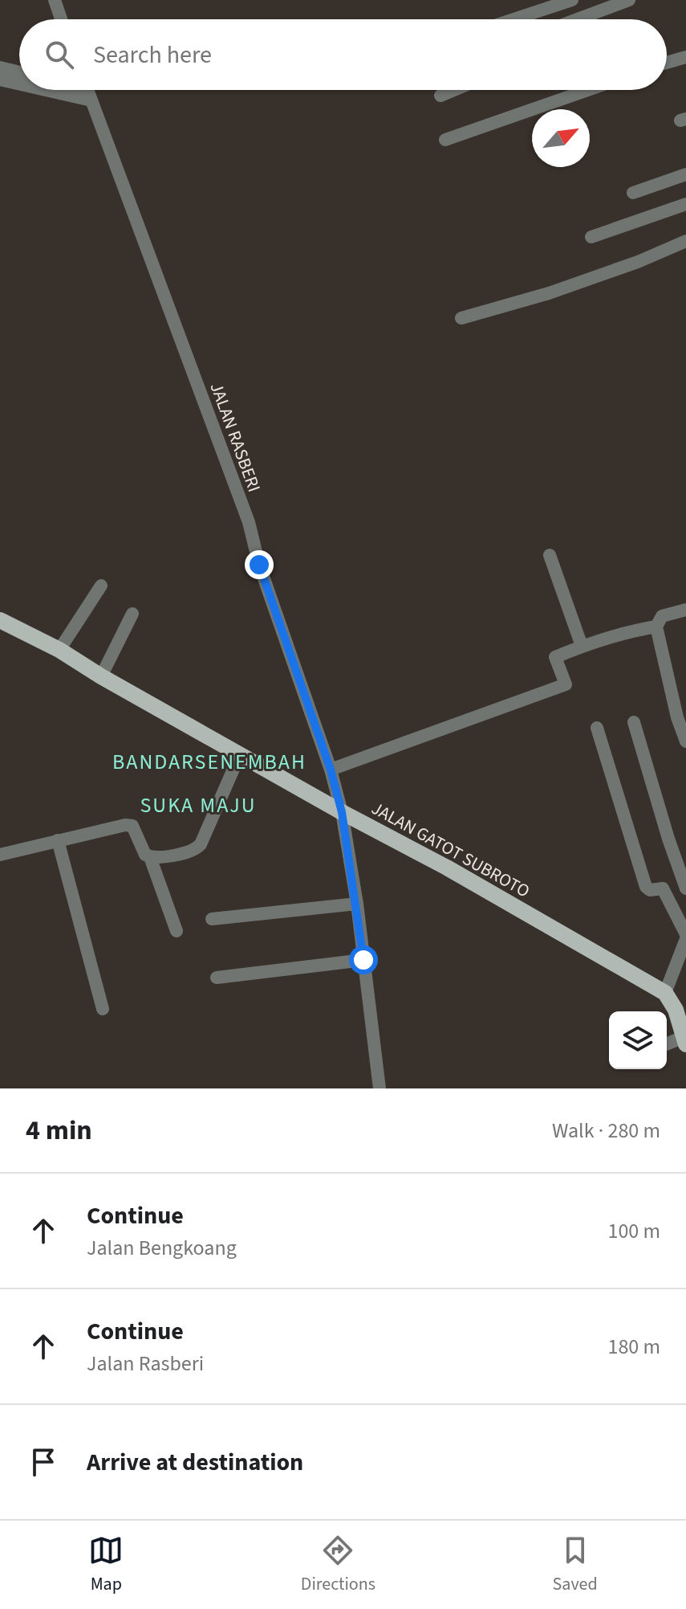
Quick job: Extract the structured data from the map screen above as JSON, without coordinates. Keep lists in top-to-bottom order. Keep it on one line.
{"streets":{"main road":["JALAN GATOT SUBROTO"],"street":["JALAN RASBERI"]},"crossings":[["JALAN RASBERI","JALAN GATOT SUBROTO"]],"districts":["BANDARSENEMBAH","SUKA MAJU"],"north":"top right","page":{"search":"Search here","heading":["4 min","Walk · 280 m"],"list":[["Continue","Jalan Bengkoang","100 m"],["Continue","Jalan Rasberi","180 m"],"Arrive at destination"],"nav":["Map","Directions","Saved"]}}
